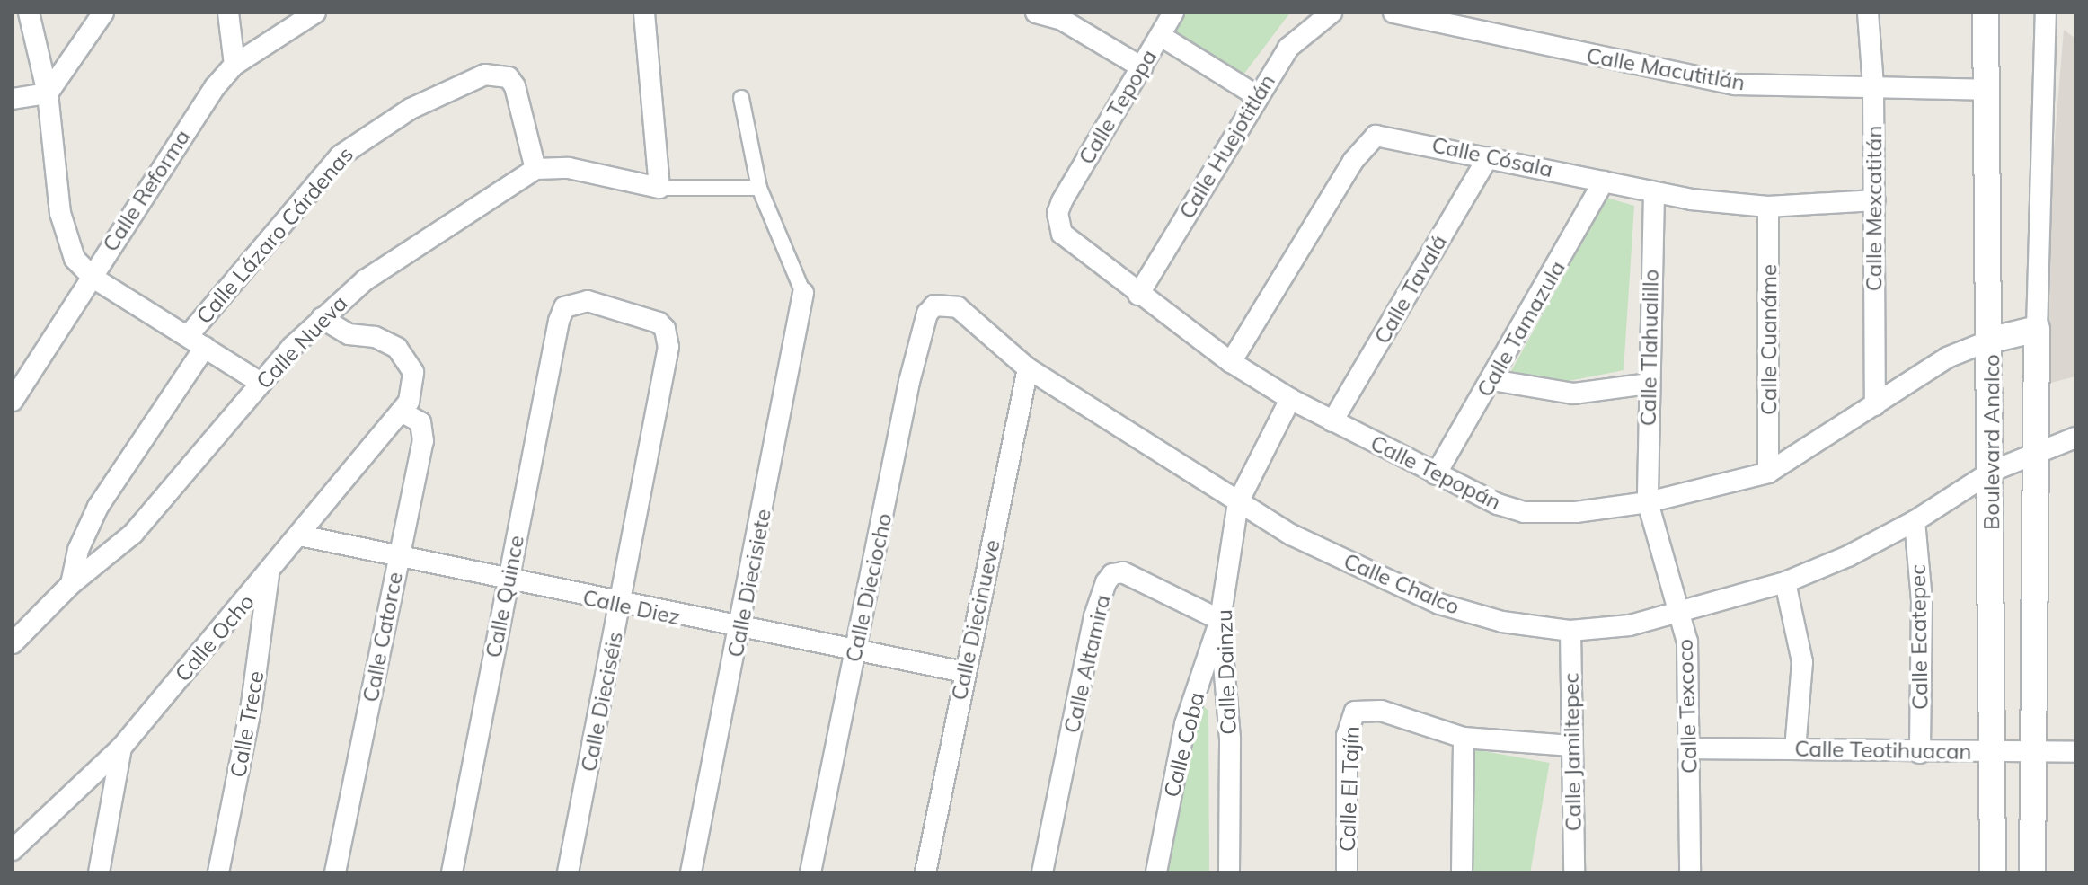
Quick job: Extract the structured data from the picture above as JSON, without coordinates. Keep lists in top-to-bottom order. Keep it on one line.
{"streets":{"street":["Calle Macutitlán","Calle Tepopa","Calle Huejotitlán","Calle Cósala","Calle Reforma","Calle Mexcatitán","Calle Lázaro Cárdenas","Calle Tavalá","Calle Tamazula","Calle Cuanáme","Calle Nueva","Calle Tlahualillo","Boulevard Analco","Calle Tepopán","Calle Diecisiete","Calle Chalco","Calle Dieciocho","Calle Quince","Calle Diez","Calle Diecinueve","Calle Catorce","Calle Ecatepec","Calle Ocho","Calle Altamira","Calle Dainzu","Calle Dieciséis","Calle Texcoco","Calle Trece","Calle Coba","Calle Teotihuacan","Calle Jamiltepec","Calle El Tajín"]},"crossings":[["Calle Macutitlán","Calle Mexcatitán"],["Calle Macutitlán","Boulevard Analco"],["Calle Tepopa","Calle Tepopán"],["Calle Huejotitlán","Calle Tepopán"],["Calle Cósala","Calle Mexcatitán"],["Calle Cósala","Calle Tavalá"],["Calle Cósala","Calle Tamazula"],["Calle Cósala","Calle Cuanáme"],["Calle Cósala","Calle Tlahualillo"],["Calle Cósala","Calle Tepopán"],["Calle Mexcatitán","Calle Tepopán"],["Calle Lázaro Cárdenas","Calle Nueva"],["Calle Tavalá","Calle Tepopán"],["Calle Tamazula","Calle Tepopán"],["Calle Cuanáme","Calle Tepopán"],["Calle Tlahualillo","Calle Tepopán"],["Calle Tlahualillo","Calle Texcoco"],["Boulevard Analco","Calle Tepopán"],["Boulevard Analco","Calle Chalco"],["Boulevard Analco","Calle Teotihuacan"],["Calle Tepopán","Calle Dainzu"],["Calle Tepopán","Calle Texcoco"],["Calle Diecisiete","Calle Diez"],["Calle Chalco","Calle Dieciocho"],["Calle Chalco","Calle Diecinueve"],["Calle Chalco","Calle Ecatepec"],["Calle Chalco","Calle Dainzu"],["Calle Chalco","Calle Texcoco"],["Calle Chalco","Calle Jamiltepec"],["Calle Dieciocho","Calle Diez"],["Calle Quince","Calle Diez"],["Calle Quince","Calle Dieciséis"],["Calle Diez","Calle Diecinueve"],["Calle Diez","Calle Catorce"],["Calle Diez","Calle Ocho"],["Calle Diez","Calle Dieciséis"],["Calle Catorce","Calle Ocho"],["Calle Ecatepec","Calle Teotihuacan"],["Calle Ocho","Calle Trece"],["Calle Altamira","Calle Dainzu"],["Calle Altamira","Calle Coba"],["Calle Dainzu","Calle Coba"],["Calle Texcoco","Calle Teotihuacan"],["Calle Jamiltepec","Calle El Tajín"]]}
